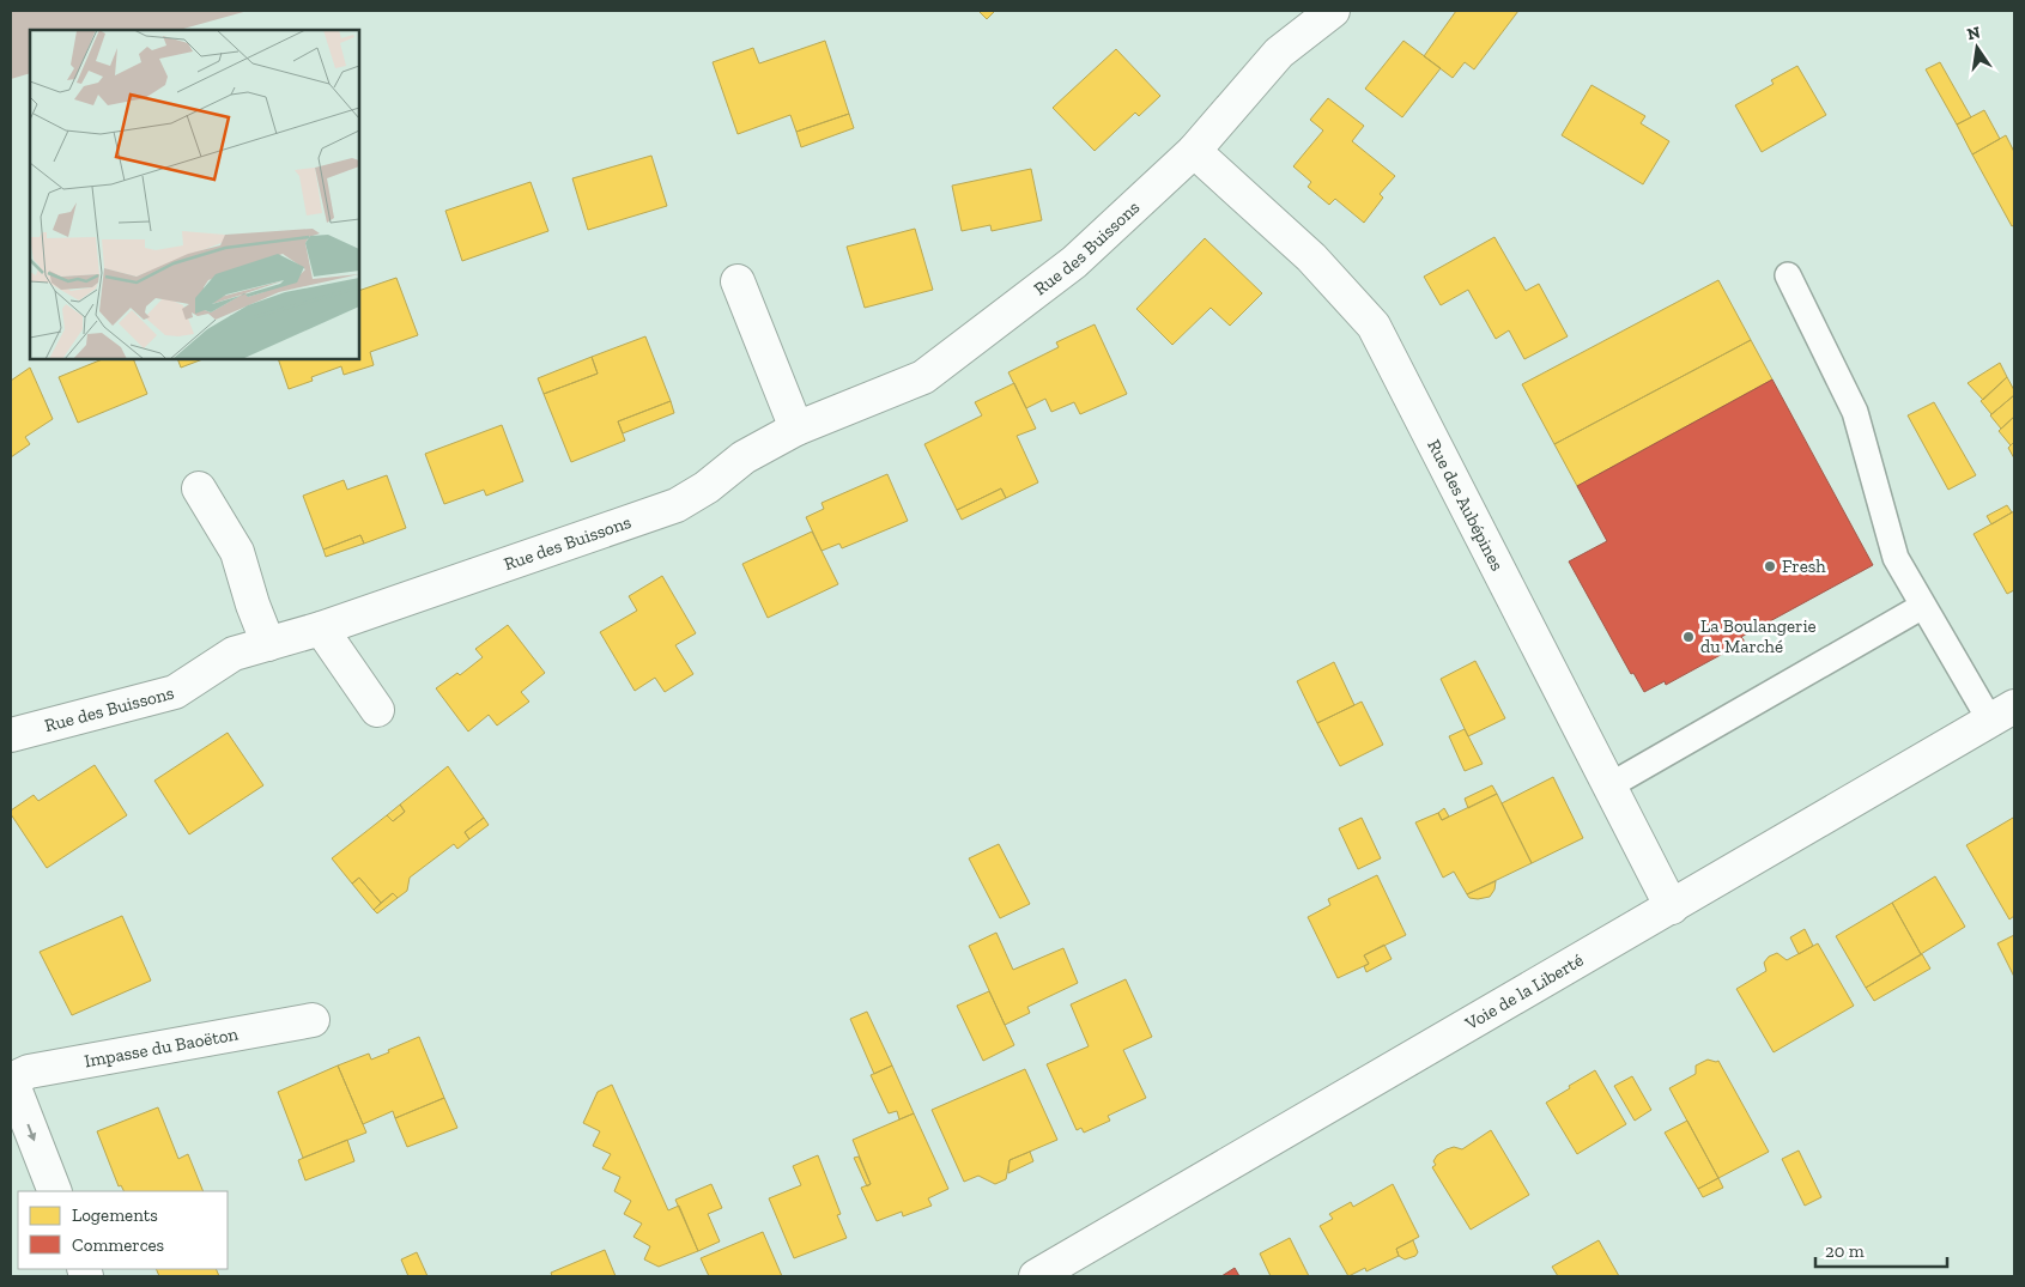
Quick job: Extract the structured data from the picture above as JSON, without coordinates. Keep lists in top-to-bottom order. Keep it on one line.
{"streets":{"street":["Rue des Buissons","Rue des Aubépines","Voie de la Liberté","Impasse du Baoëton"]},"crossings":[["Rue des Buissons","Rue des Aubépines"],["Rue des Aubépines","Voie de la Liberté"]],"places":["Fresh","La Boulangerie du Marché"],"legend":["Logements","Commerces"],"scale_bar":"20 m","north":"top"}
